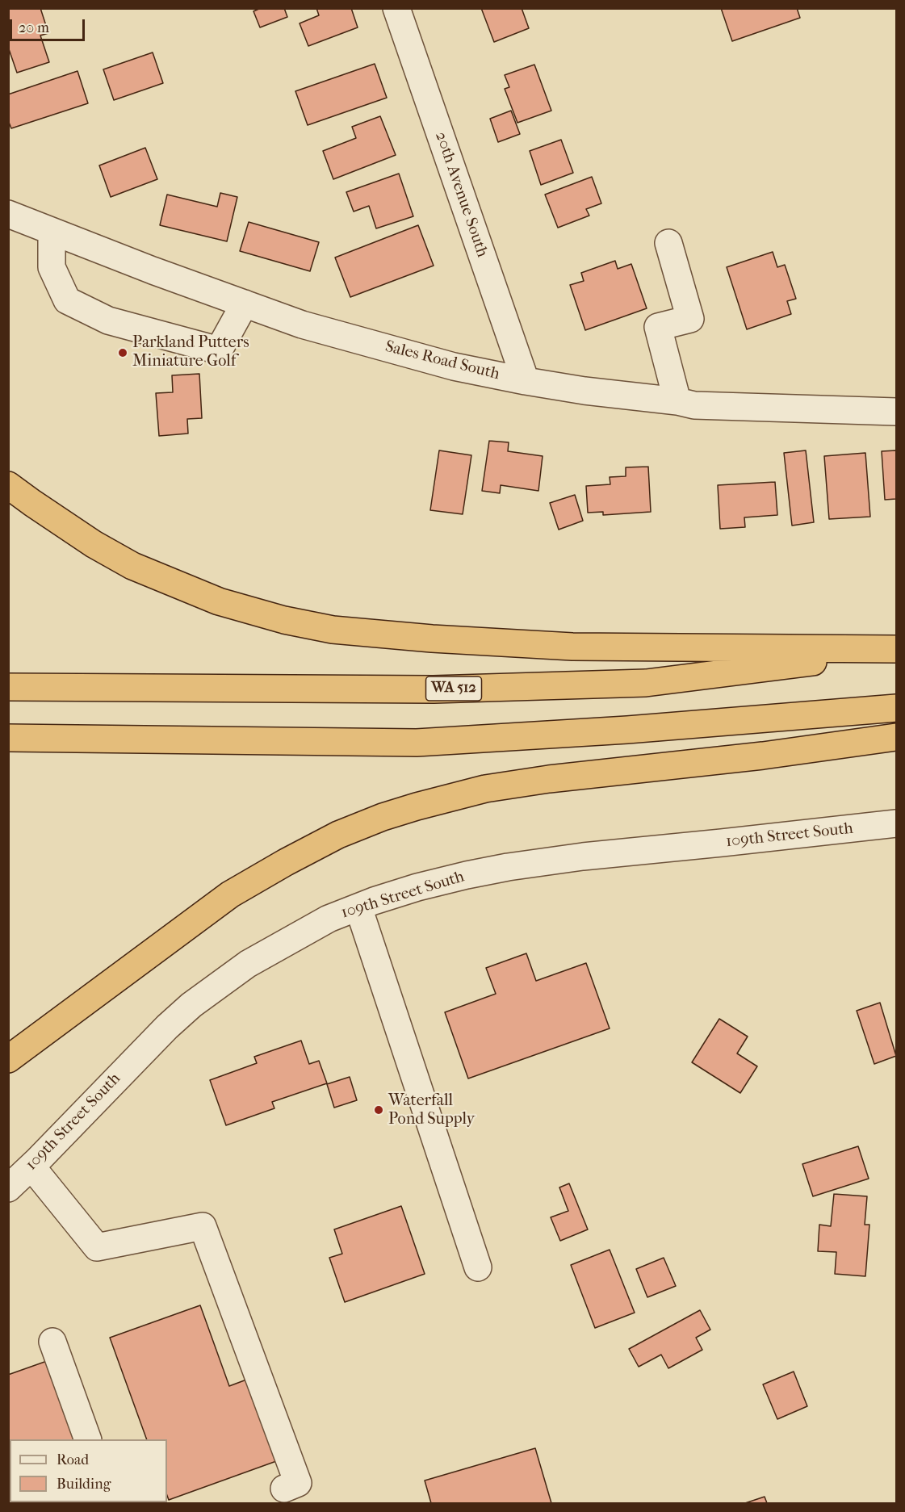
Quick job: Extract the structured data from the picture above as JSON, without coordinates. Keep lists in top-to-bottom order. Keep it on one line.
{"streets":{"highway":["WA 512"],"street":["20th Avenue South","Sales Road South","109th Street South"]},"crossings":[["20th Avenue South","Sales Road South"]],"places":["Parkland Putters Miniature Golf","Waterfall Pond Supply"],"legend":["Road","Building"],"scale_bar":"20 m"}
